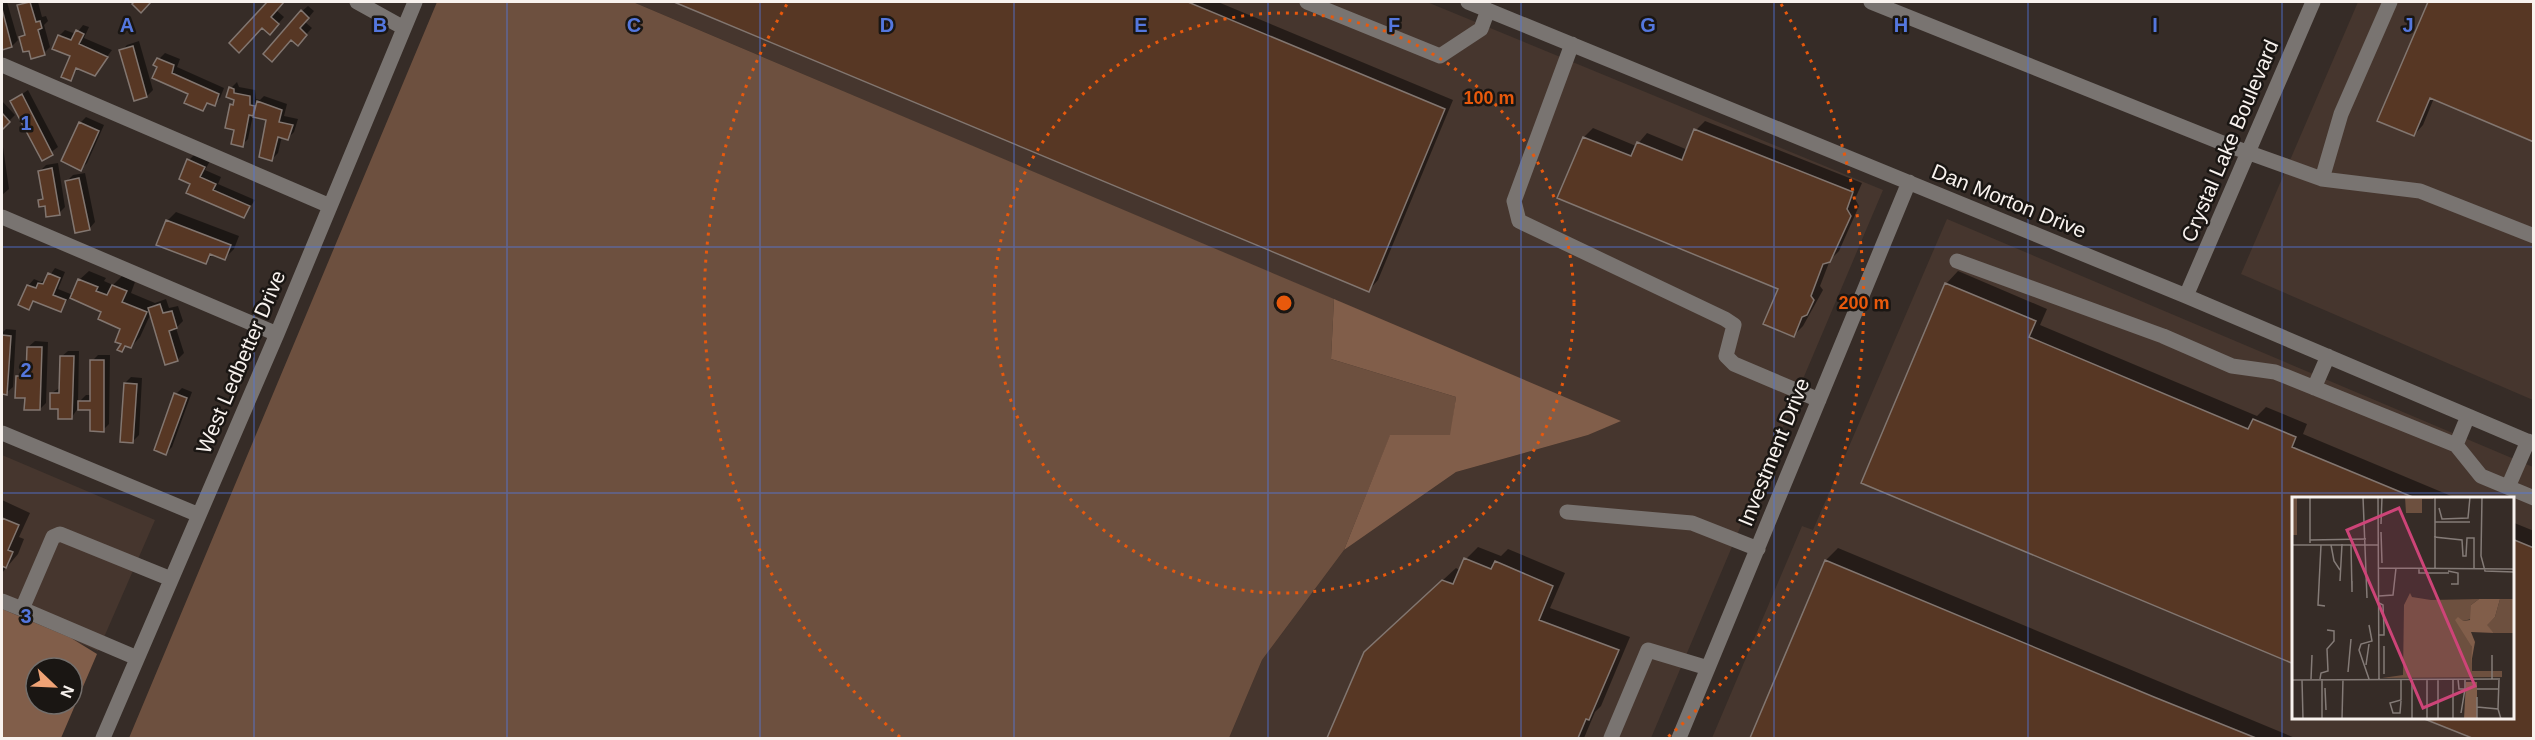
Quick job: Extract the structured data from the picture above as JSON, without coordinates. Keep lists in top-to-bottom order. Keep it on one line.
{"streets":{"street":["Crystal Lake Boulevard","Dan Morton Drive","West Ledbetter Drive","Investment Drive"]},"crossings":[["Crystal Lake Boulevard","Dan Morton Drive"],["Dan Morton Drive","Investment Drive"]],"north":"bottom right","grid":{"columns":["A","B","C","D","E","F","G","H","I","J"],"rows":["1","2","3"]},"rings":["100 m","200 m"]}
